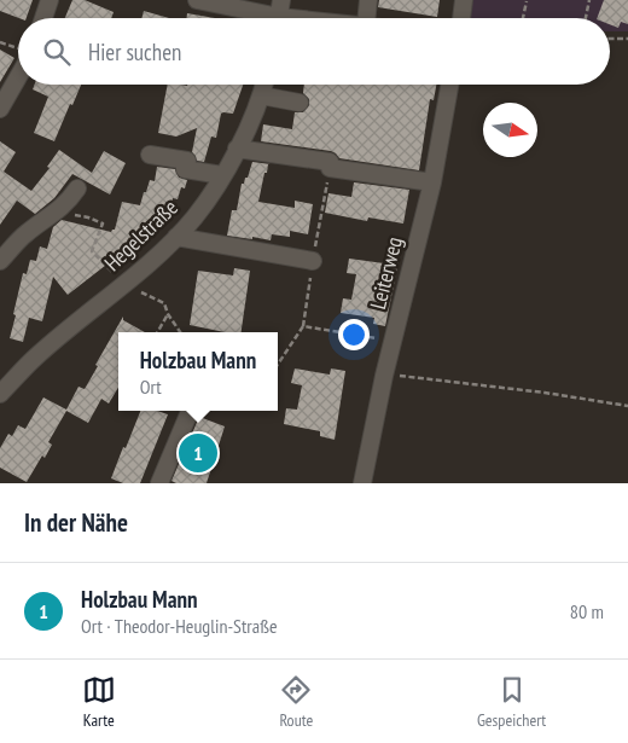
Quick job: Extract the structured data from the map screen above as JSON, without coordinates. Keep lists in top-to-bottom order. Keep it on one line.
{"streets":{"street":["Hegelstraße","Leiterweg"]},"north":"right","page":{"search":"Hier suchen","popup":["Holzbau Mann","Ort"],"pins":"1","heading":"In der Nähe","list":[{"mark":"1","name":"Holzbau Mann","note":"Ort · Theodor-Heuglin-Straße","value":"80 m"}],"nav":["Karte","Route","Gespeichert"]}}
